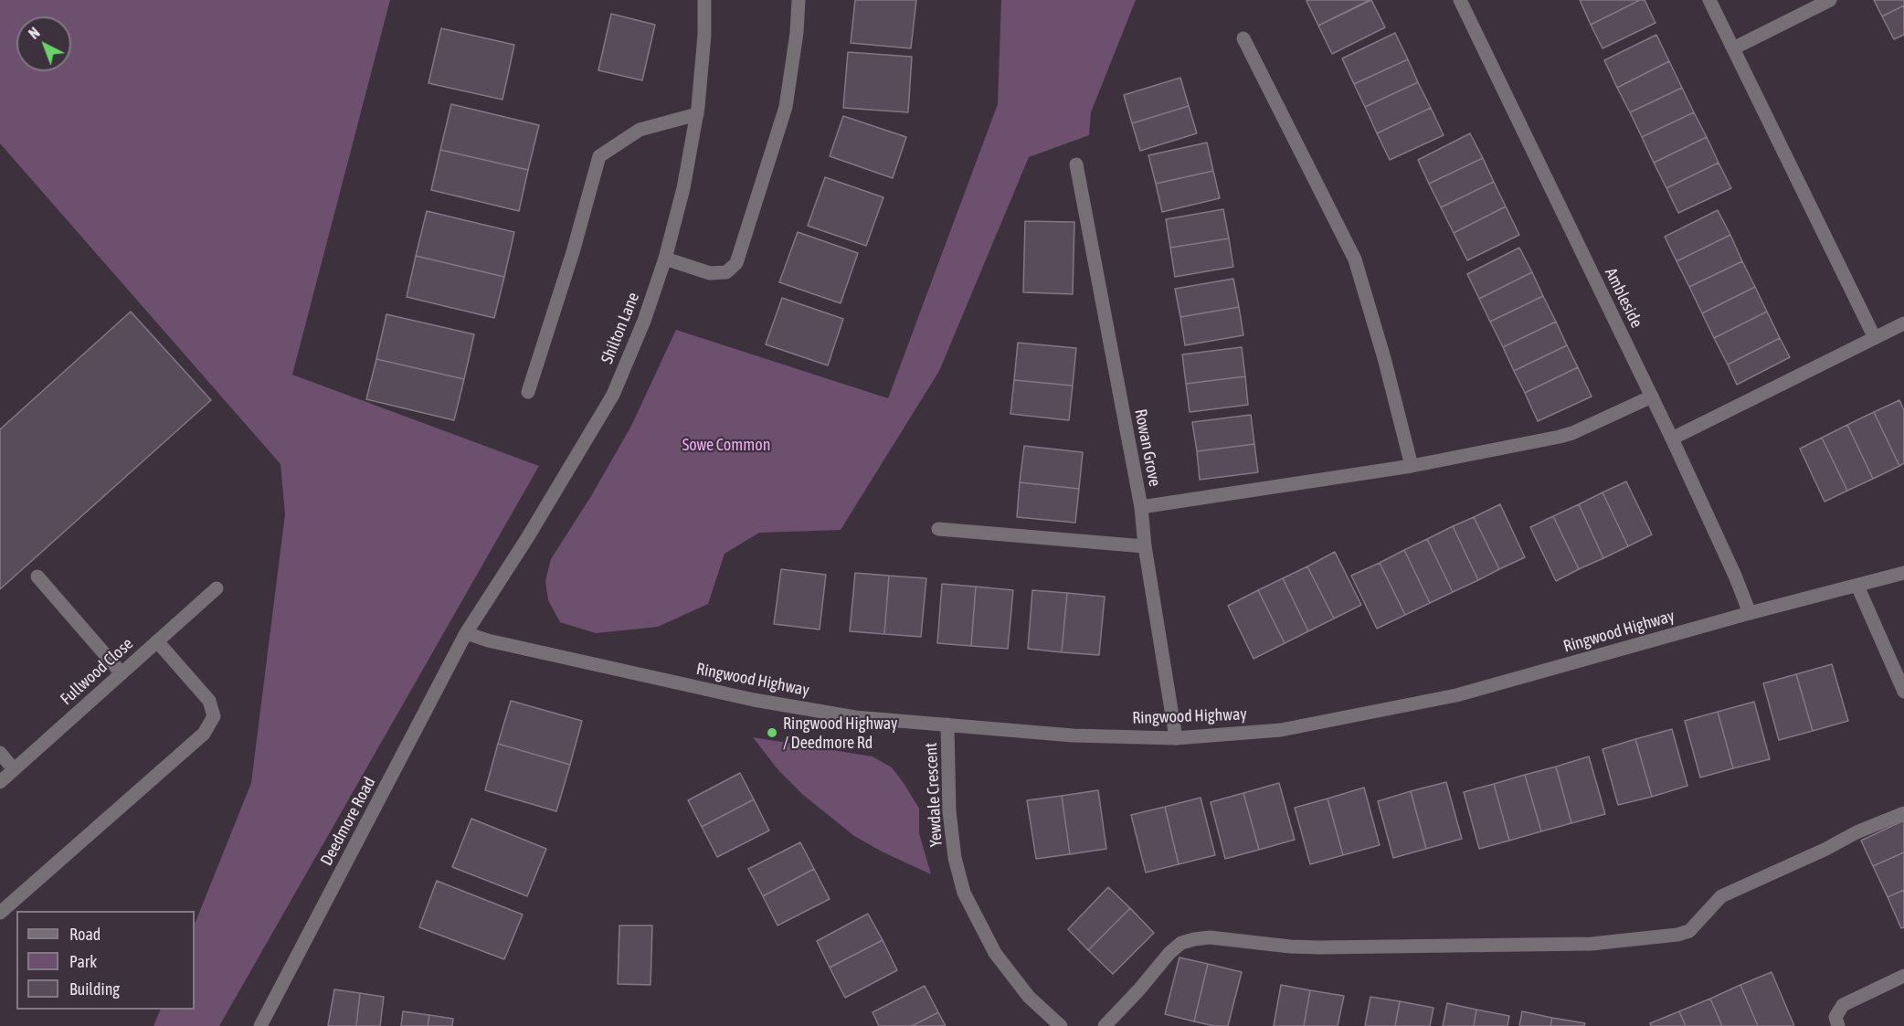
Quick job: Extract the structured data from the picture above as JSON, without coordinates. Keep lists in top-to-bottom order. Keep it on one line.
{"streets":{"street":["Ambleside","Shilton Lane","Rowan Grove","Ringwood Highway","Fullwood Close","Yewdale Crescent","Deedmore Road"]},"crossings":[["Ambleside","Ringwood Highway"],["Shilton Lane","Ringwood Highway"],["Shilton Lane","Deedmore Road"],["Rowan Grove","Ringwood Highway"],["Ringwood Highway","Yewdale Crescent"],["Ringwood Highway","Deedmore Road"]],"parks":["Sowe Common"],"places":["Ringwood Highway / Deedmore Rd"],"legend":["Road","Park","Building"],"north":"top left"}
